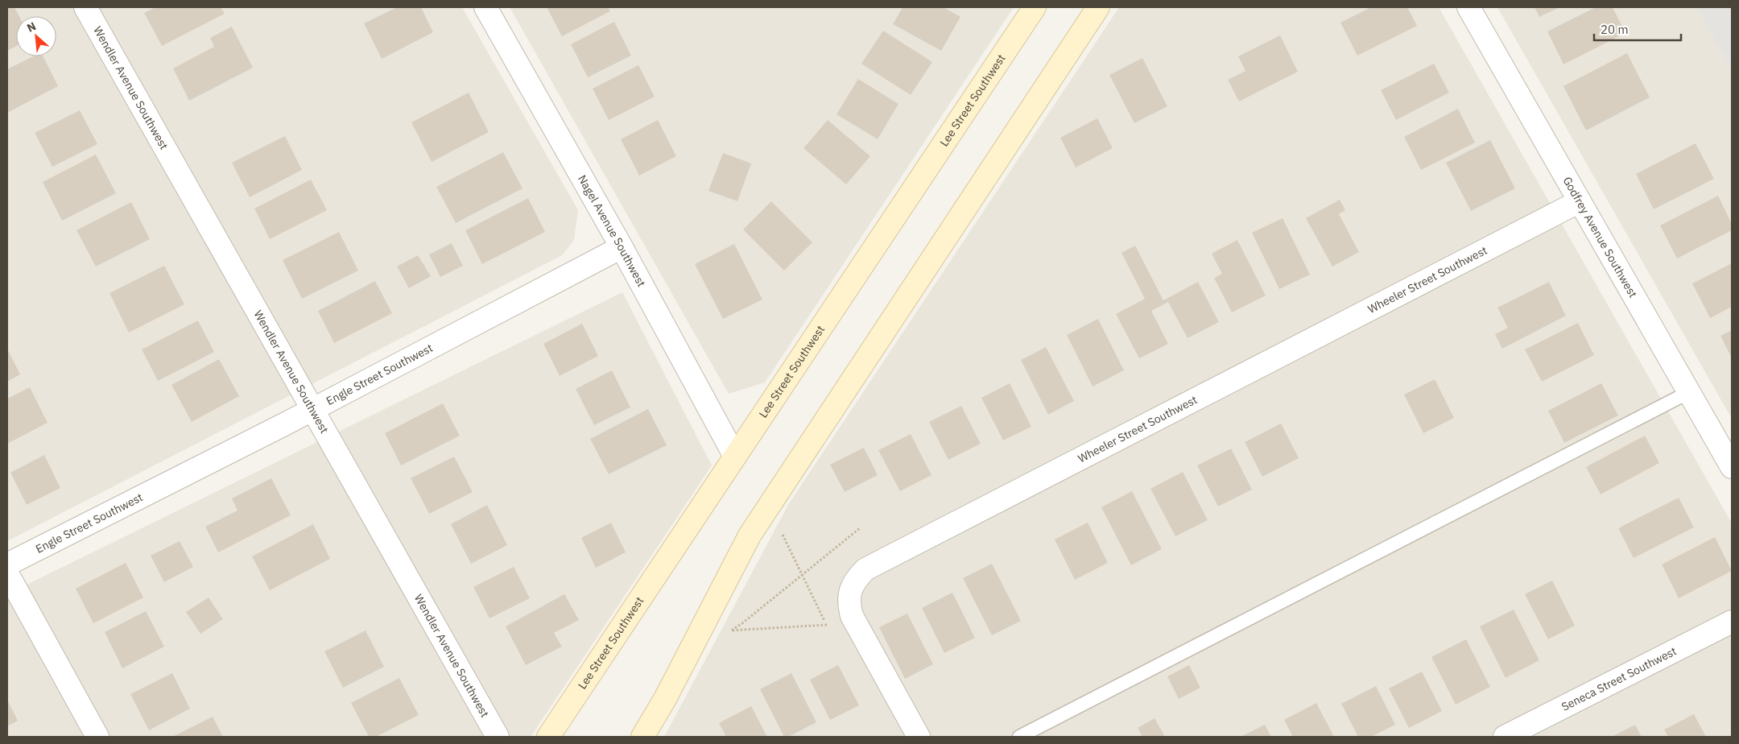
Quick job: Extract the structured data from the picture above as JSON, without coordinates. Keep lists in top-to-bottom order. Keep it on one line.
{"streets":{"street":["Wendler Avenue Southwest","Lee Street Southwest","Nagel Avenue Southwest","Godfrey Avenue Southwest","Wheeler Street Southwest","Engle Street Southwest","Seneca Street Southwest"]},"crossings":[["Wendler Avenue Southwest","Engle Street Southwest"],["Lee Street Southwest","Nagel Avenue Southwest"],["Nagel Avenue Southwest","Engle Street Southwest"],["Godfrey Avenue Southwest","Wheeler Street Southwest"]],"scale_bar":"20 m","north":"top left"}
